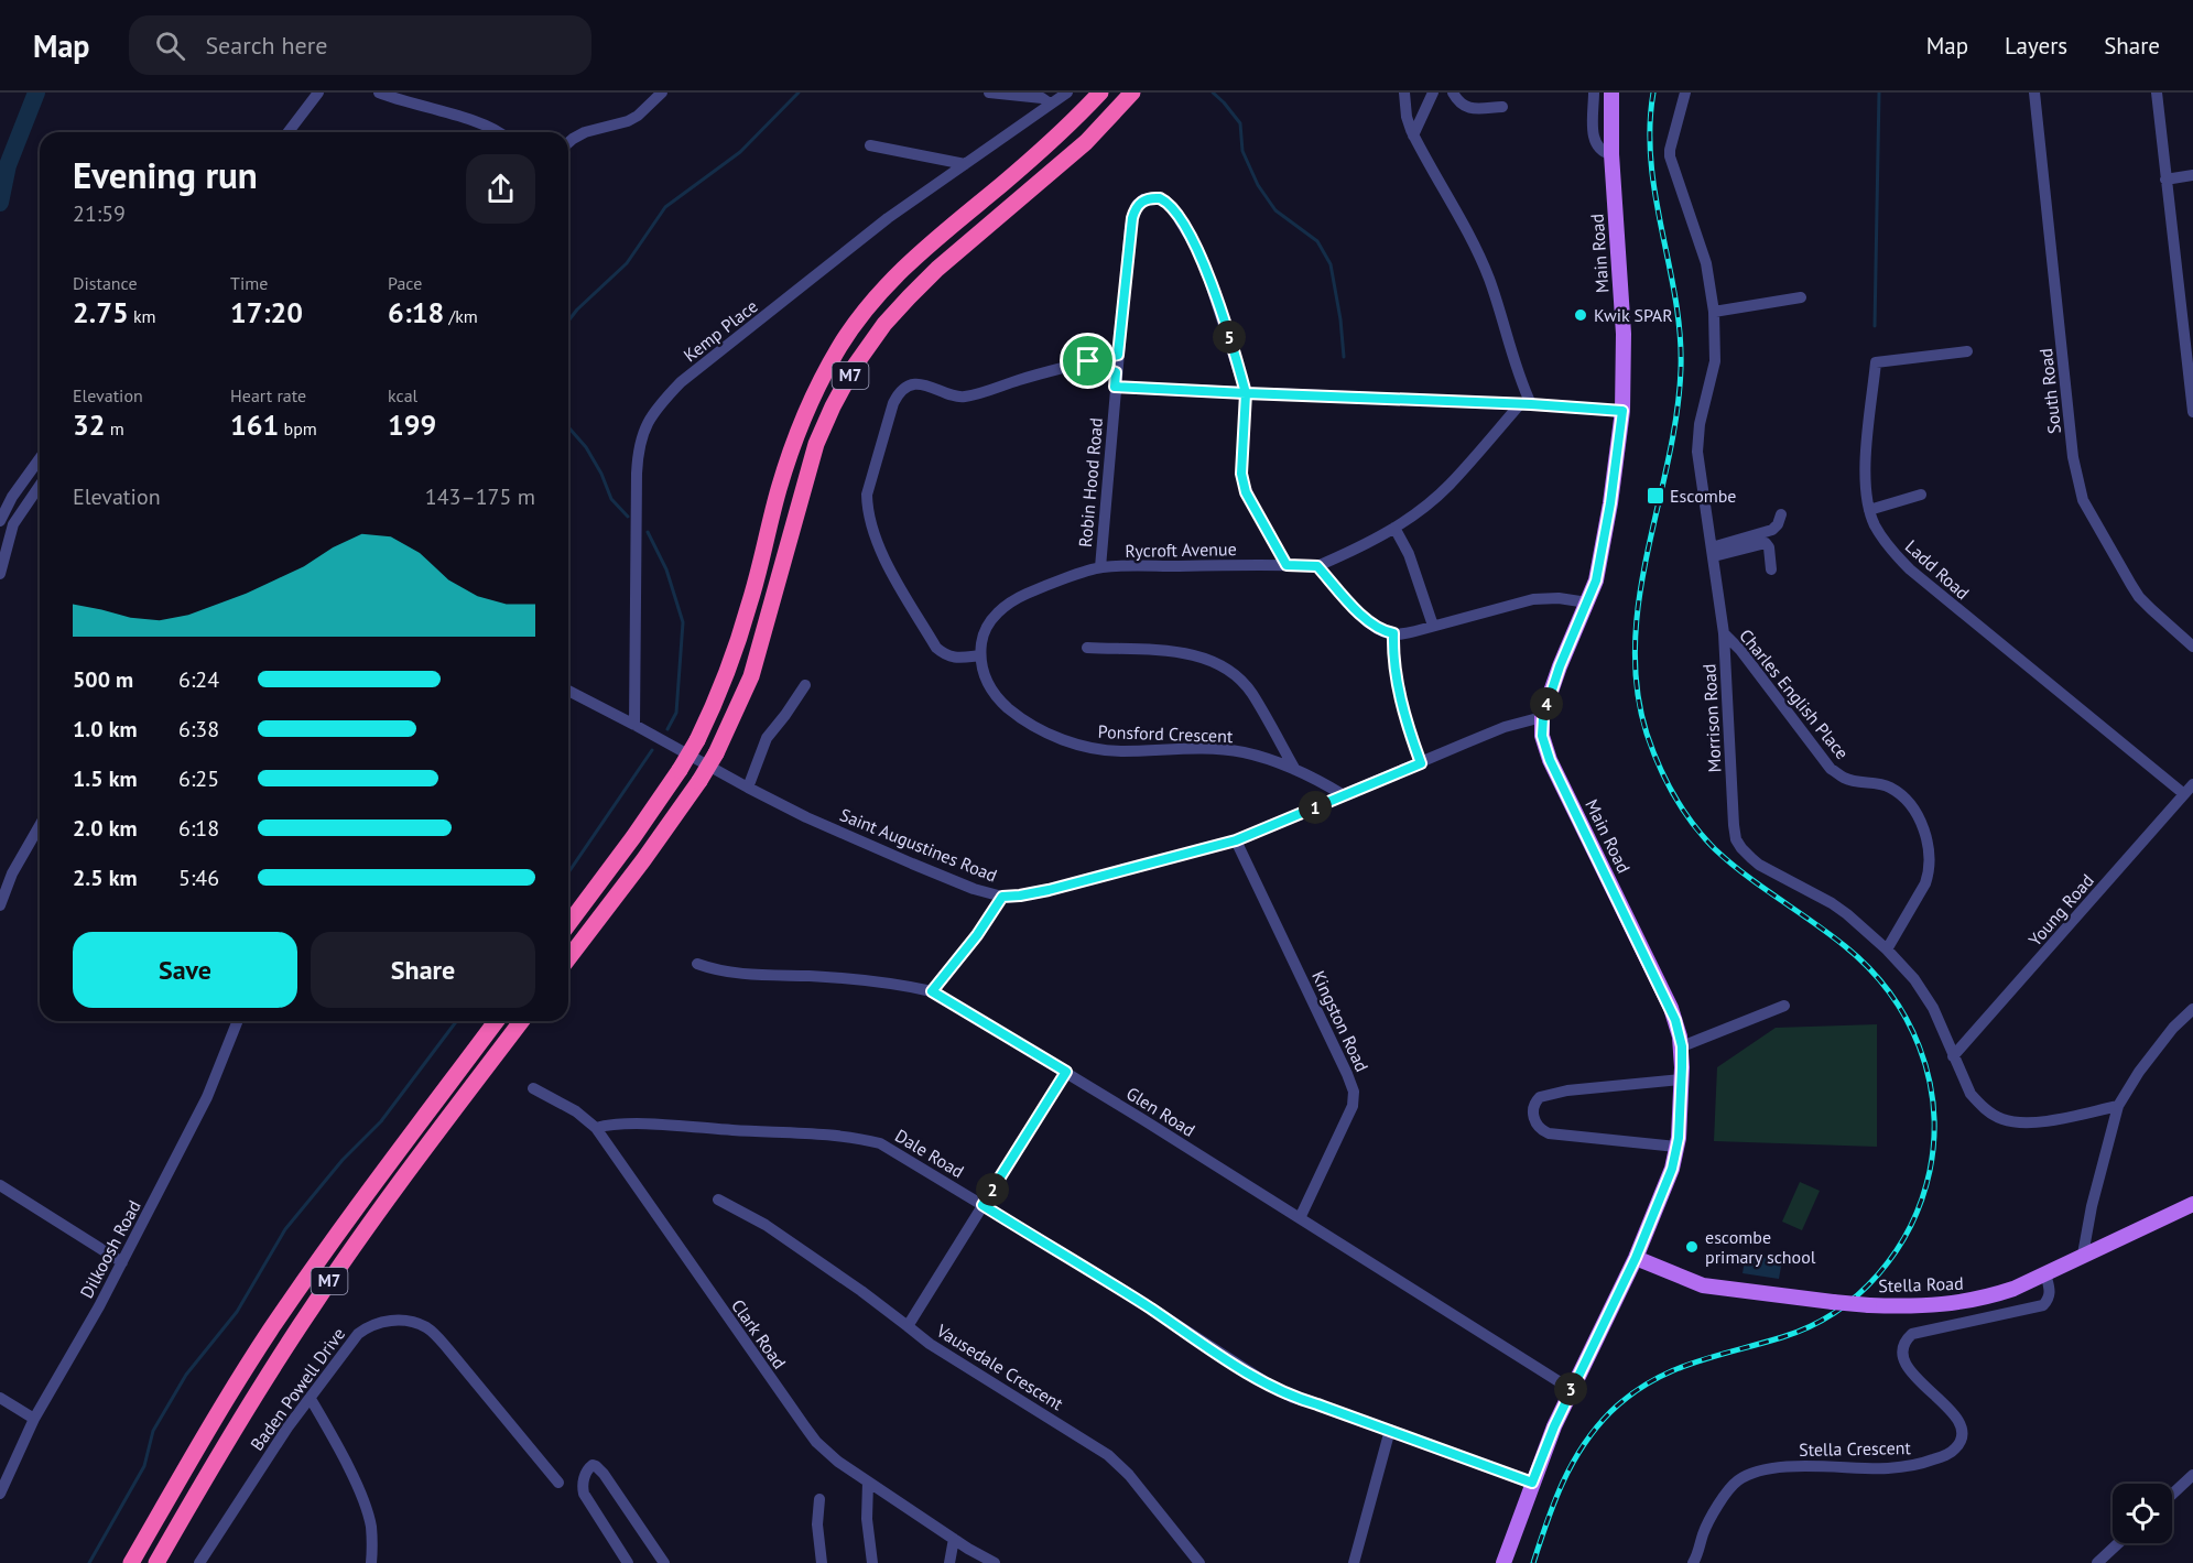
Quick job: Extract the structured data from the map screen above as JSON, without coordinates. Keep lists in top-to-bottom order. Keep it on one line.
{"streets":{"highway":["M7"],"main road":["Main Road","Stella Road"],"street":["Kemp Place","South Road","Robin Hood Road","Rycroft Avenue","Ladd Road","Charles English Place","Morrison Road","Ponsford Crescent","Saint Augustines Road","Young Road","Kingston Road","Glen Road","Dale Road","Dilkoosh Road","Clark Road","Vausedale Crescent","Baden Powell Drive","Stella Crescent"]},"crossings":[["Main Road","Saint Augustines Road"],["Main Road","Glen Road"],["Main Road","Dale Road"],["Main Road","Stella Road"],["Kemp Place","Saint Augustines Road"],["Robin Hood Road","Rycroft Avenue"],["Rycroft Avenue","Ponsford Crescent"],["Ladd Road","Young Road"],["Charles English Place","Morrison Road"],["Morrison Road","Young Road"],["Ponsford Crescent","Saint Augustines Road"],["Saint Augustines Road","Kingston Road"],["Kingston Road","Glen Road"],["Dale Road","Clark Road"],["Stella Road","Stella Crescent"]],"places":{"other":["Kwik SPAR","escombe primary school"],"transit":["Escombe"]},"page":{"header":"Map","search":"Search here","nav":["Map","Layers","Share"],"heading":["Evening run","21:59"],"stats":[["Distance","2.75 km"],["Time","17:20"],["Pace","6:18 /km"],["Elevation","32 m"],["Heart rate","161 bpm"],["kcal","199"]],"pins":["5","4","1","2","3"],"chart":["Elevation","143–175 m"],"list":[{"name":"500 m","note":"6:24"},{"name":"1.0 km","note":"6:38"},{"name":"1.5 km","note":"6:25"},{"name":"2.0 km","note":"6:18"},{"name":"2.5 km","note":"5:46"}],"buttons":["Save","Share"]}}
